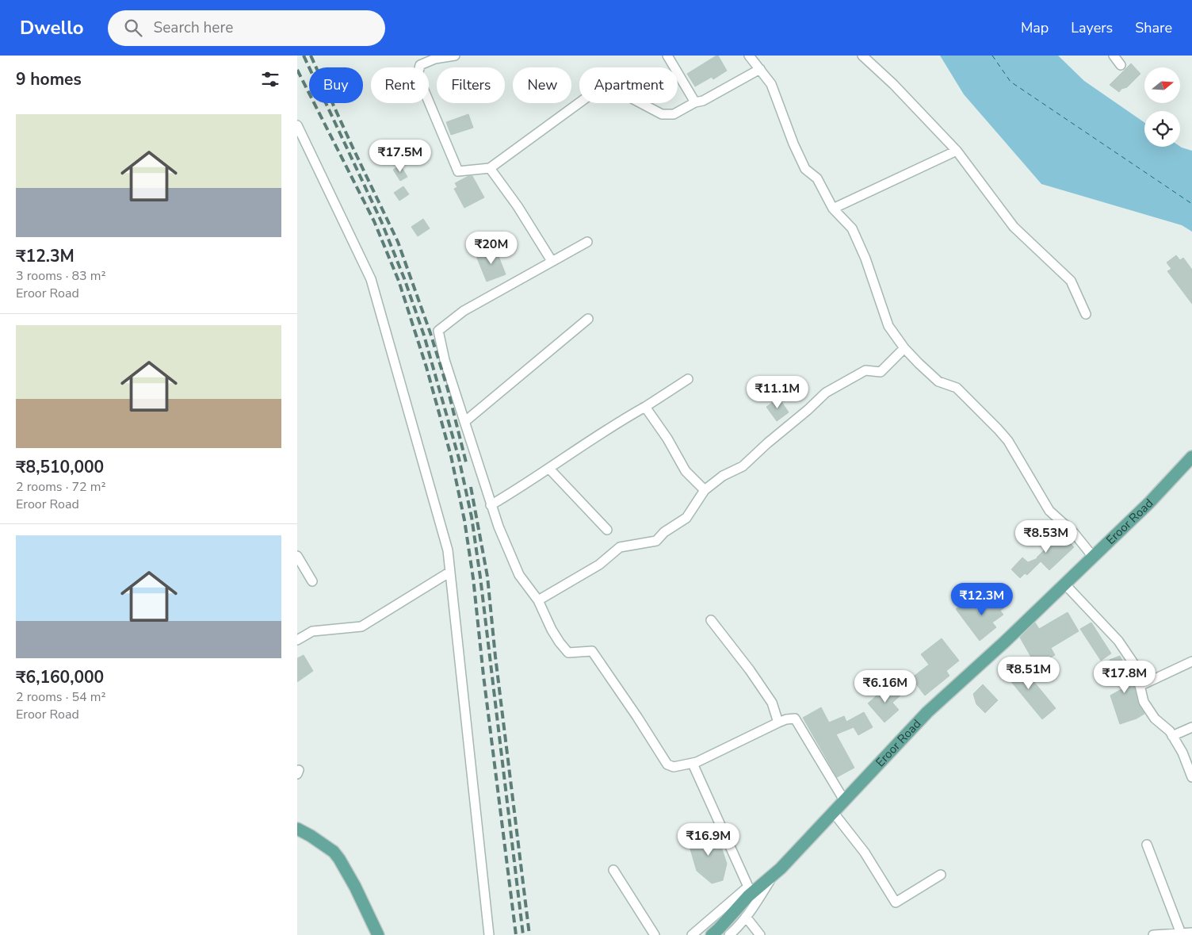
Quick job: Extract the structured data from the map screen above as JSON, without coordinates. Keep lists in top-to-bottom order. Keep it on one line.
{"streets":{"main road":["Eroor Road"]},"north":"right","page":{"header":"Dwello","search":"Search here","nav":["Map","Layers","Share"],"heading":"9 homes","chip":["Buy","Rent","Filters","New","Apartment"],"list":[{"name":"₹12.3M","note":"3 rooms · 83 m² · Eroor Road"},{"name":"₹8,510,000","note":"2 rooms · 72 m² · Eroor Road"},{"name":"₹6,160,000","note":"2 rooms · 54 m² · Eroor Road"}],"price":["₹17.5M","₹20M","₹11.1M","₹8.53M","₹12.3M","₹8.51M","₹17.8M","₹6.16M","₹16.9M"]}}
